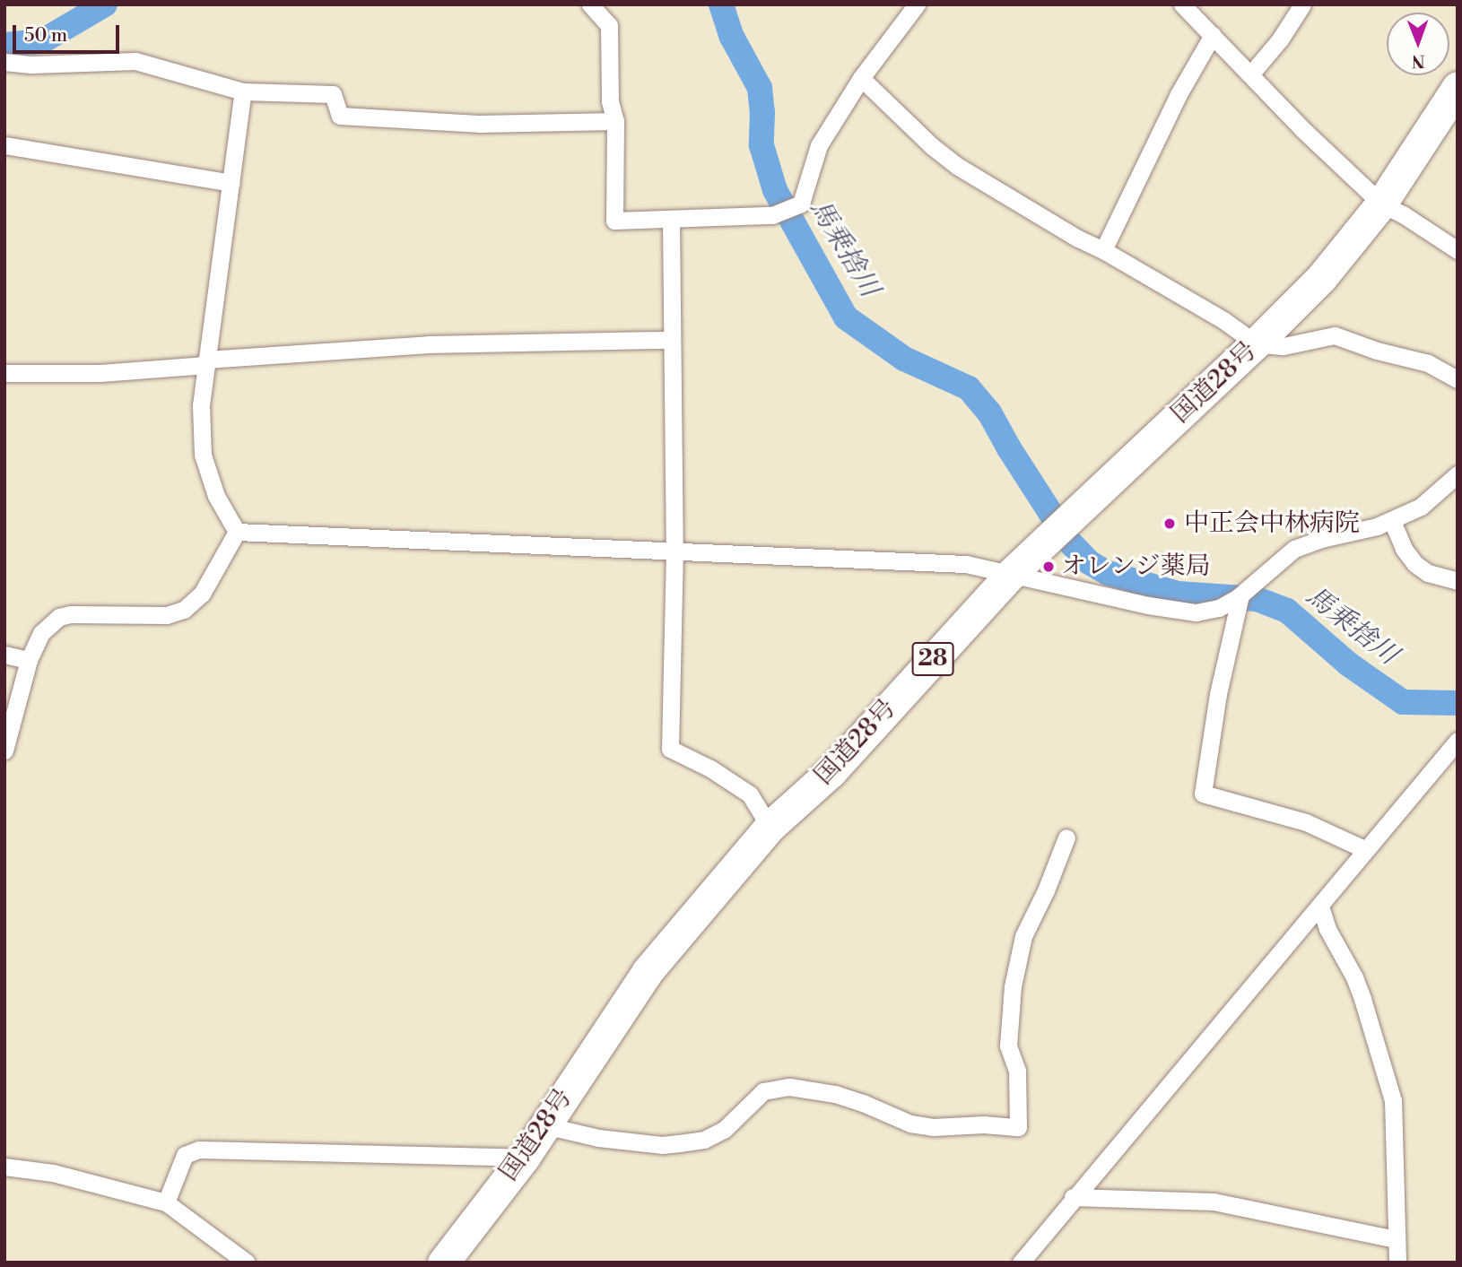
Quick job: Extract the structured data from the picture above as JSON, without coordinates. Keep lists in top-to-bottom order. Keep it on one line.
{"streets":{"highway":["国道28号","28"]},"water":["馬乗捨川"],"places":["中正会中林病院","オレンジ薬局"],"scale_bar":"50 m","north":"bottom"}
